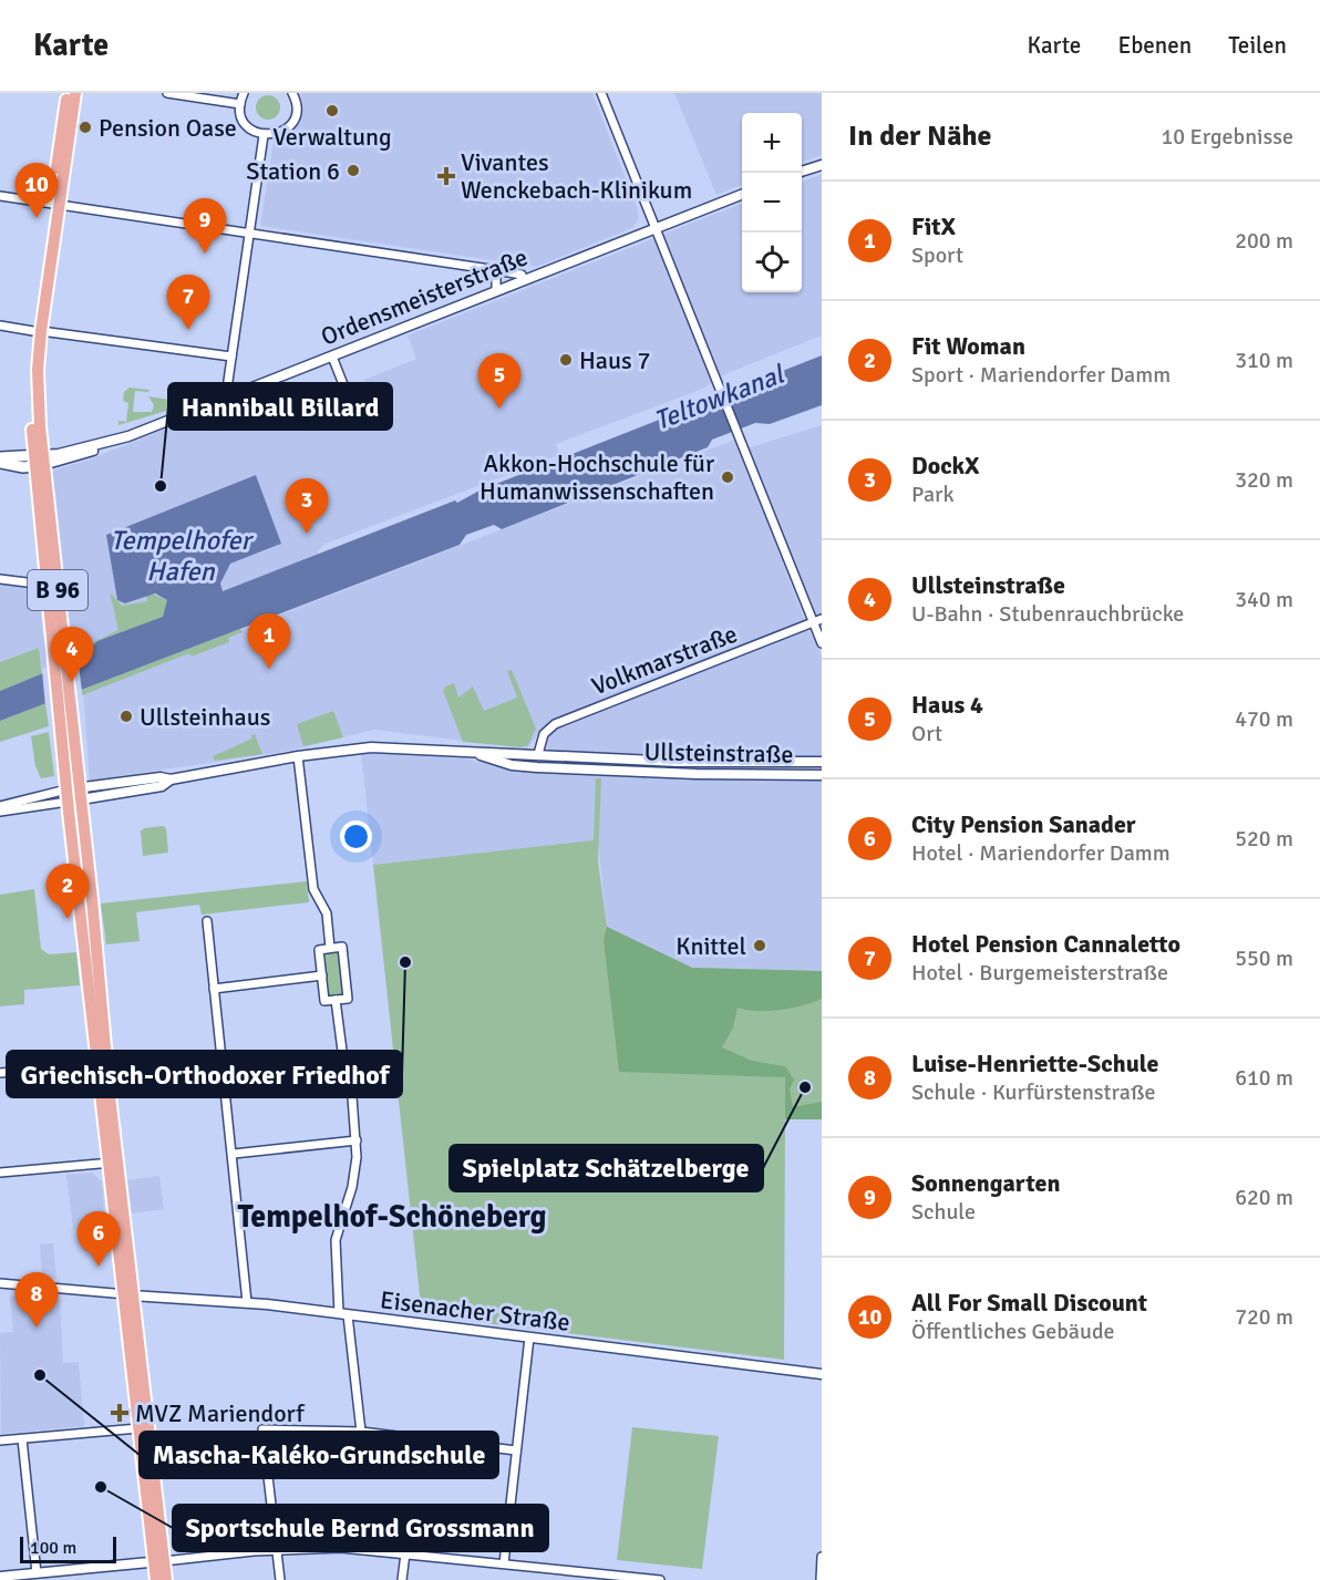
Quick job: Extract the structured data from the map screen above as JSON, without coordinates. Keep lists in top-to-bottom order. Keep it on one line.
{"streets":{"main road":["B 96"],"street":["Ordensmeisterstraße","Volkmarstraße","Ullsteinstraße","Eisenacher Straße"]},"crossings":[["Ordensmeisterstraße","B 96"],["B 96","Ullsteinstraße"],["B 96","Eisenacher Straße"],["Volkmarstraße","Ullsteinstraße"]],"districts":["Tempelhof-Schöneberg"],"water":["Teltowkanal","Tempelhofer Hafen"],"places":{"other":["Verwaltung","Pension Oase","Station 6","Haus 7","Akkon-Hochschule für Humanwissenschaften","Hanniball Billard","Ullsteinhaus","Knittel","Griechisch-Orthodoxer Friedhof","Spielplatz Schätzelberge","Mascha-Kaléko-Grundschule","Sportschule Bernd Grossmann"],"health":["Vivantes Wenckebach-Klinikum","MVZ Mariendorf"]},"scale_bar":"100 m","page":{"header":"Karte","nav":["Karte","Ebenen","Teilen"],"heading":["In der Nähe","10 Ergebnisse"],"map_buttons":["+","−"],"pins":["10","9","7","5","3","1","4","2","6","8"],"list":[{"mark":"1","name":"FitX","note":"Sport","value":"200 m"},{"mark":"2","name":"Fit Woman","note":"Sport · Mariendorfer Damm","value":"310 m"},{"mark":"3","name":"DockX","note":"Park","value":"320 m"},{"mark":"4","name":"Ullsteinstraße","note":"U-Bahn · Stubenrauchbrücke","value":"340 m"},{"mark":"5","name":"Haus 4","note":"Ort","value":"470 m"},{"mark":"6","name":"City Pension Sanader","note":"Hotel · Mariendorfer Damm","value":"520 m"},{"mark":"7","name":"Hotel Pension Cannaletto","note":"Hotel · Burgemeisterstraße","value":"550 m"},{"mark":"8","name":"Luise-Henriette-Schule","note":"Schule · Kurfürstenstraße","value":"610 m"},{"mark":"9","name":"Sonnengarten","note":"Schule","value":"620 m"},{"mark":"10","name":"All For Small Discount","note":"Öffentliches Gebäude","value":"720 m"}],"scale":"100 m"}}
